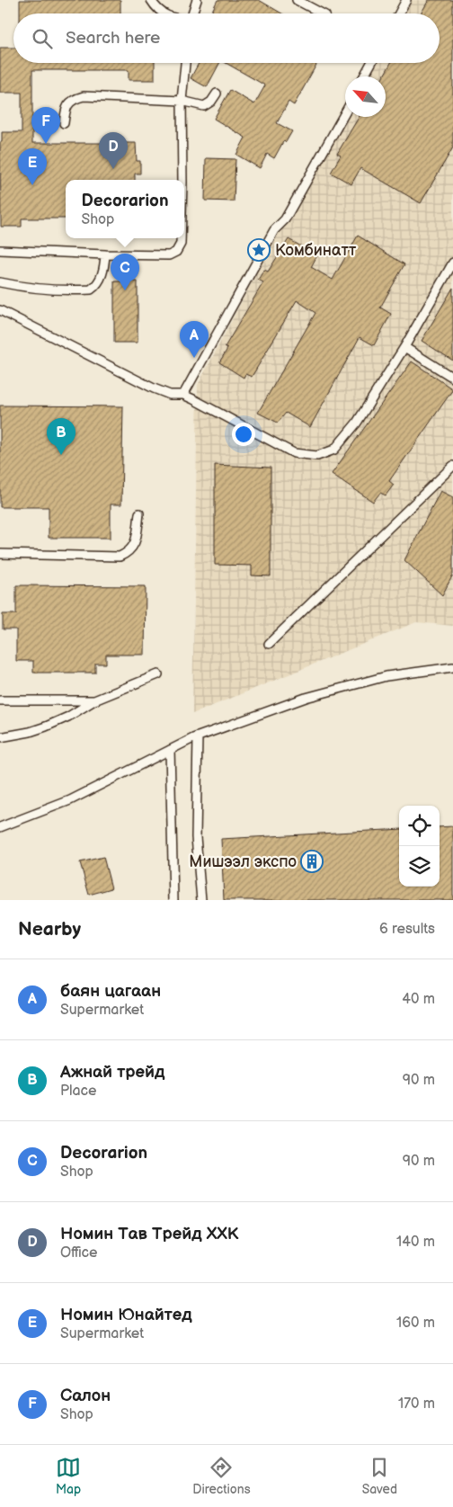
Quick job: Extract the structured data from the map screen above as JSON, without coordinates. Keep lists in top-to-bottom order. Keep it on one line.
{"places":{"place":["Комбинатт"],"building":["Мишээл экспо"]},"north":"top left","page":{"search":"Search here","pins":["F","D","E","C","A","B"],"popup":["Decorarion","Shop"],"heading":["Nearby","6 results"],"list":[{"mark":"A","name":"баян цагаан","note":"Supermarket","value":"40 m"},{"mark":"B","name":"Ажнай трейд","note":"Place","value":"90 m"},{"mark":"C","name":"Decorarion","note":"Shop","value":"90 m"},{"mark":"D","name":"Номин Тав Трейд ХХК","note":"Office","value":"140 m"},{"mark":"E","name":"Номин Юнайтед","note":"Supermarket","value":"160 m"},{"mark":"F","name":"Салон","note":"Shop","value":"170 m"}],"nav":["Map","Directions","Saved"]}}
